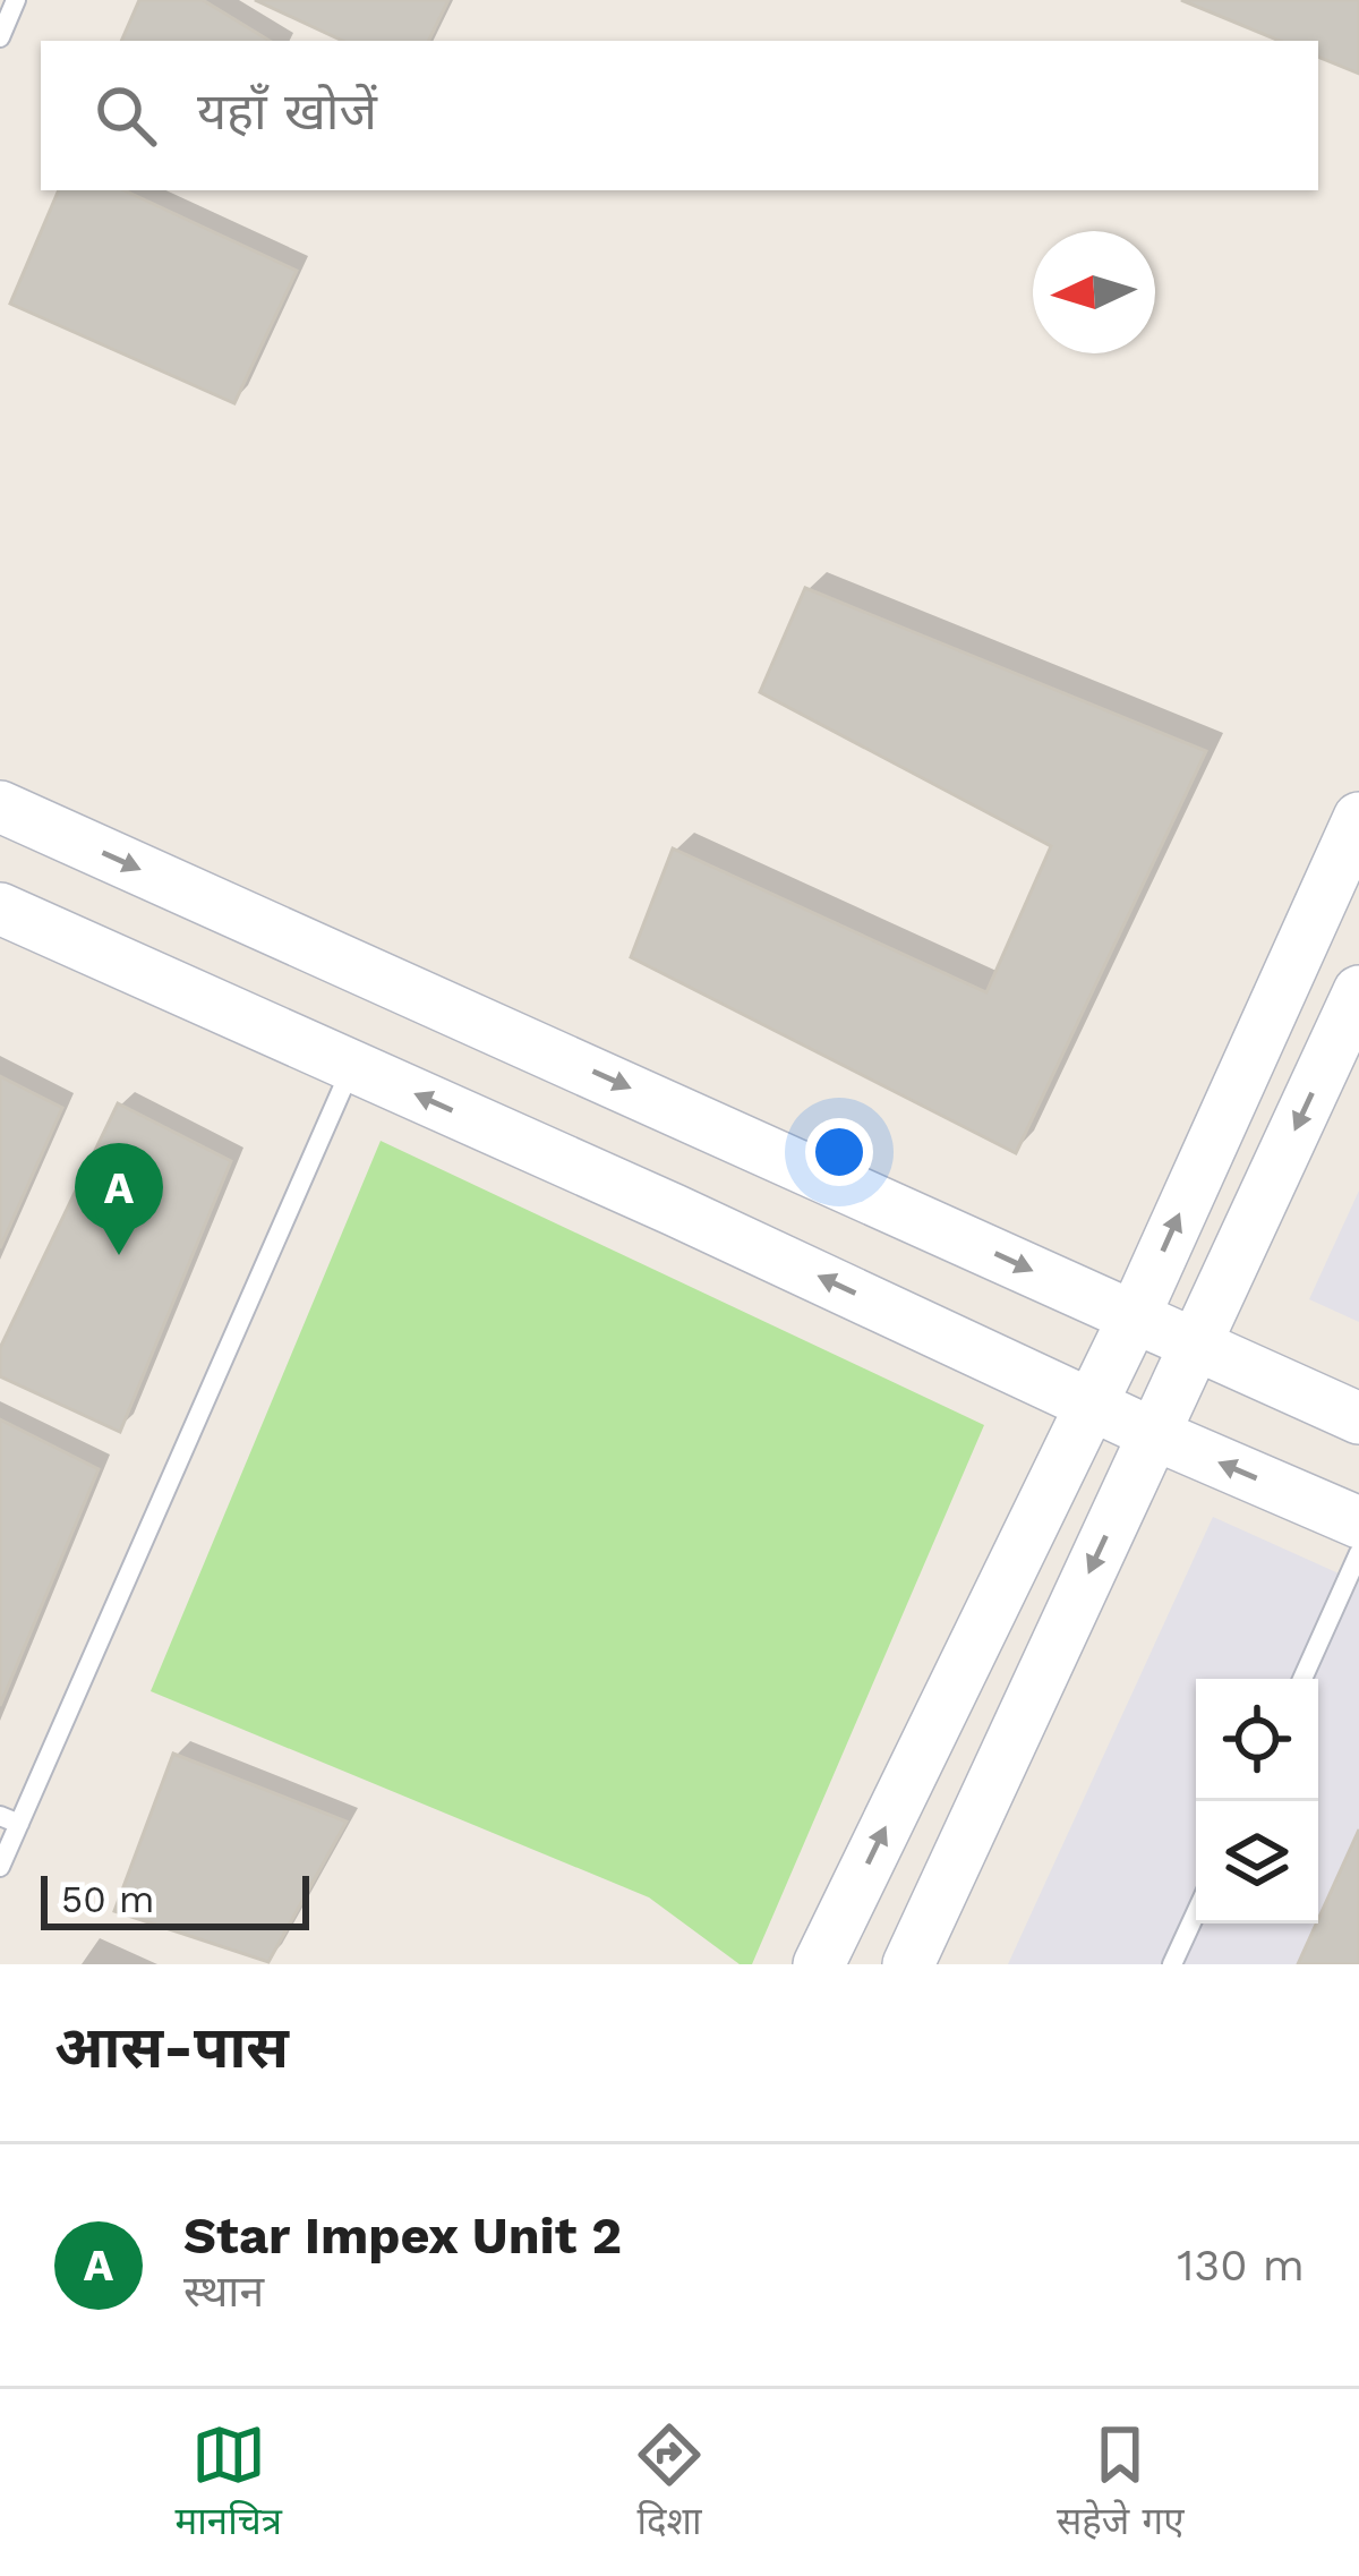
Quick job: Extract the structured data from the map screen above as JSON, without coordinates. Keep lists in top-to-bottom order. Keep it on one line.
{"scale_bar":"50 m","north":"left","page":{"search":"यहाँ खोजें","pins":"A","scale":"50 m","heading":"आस-पास","list":[{"mark":"A","name":"Star Impex Unit 2","note":"स्थान","value":"130 m"}],"nav":["मानचित्र","दिशा","सहेजे गए"]}}
